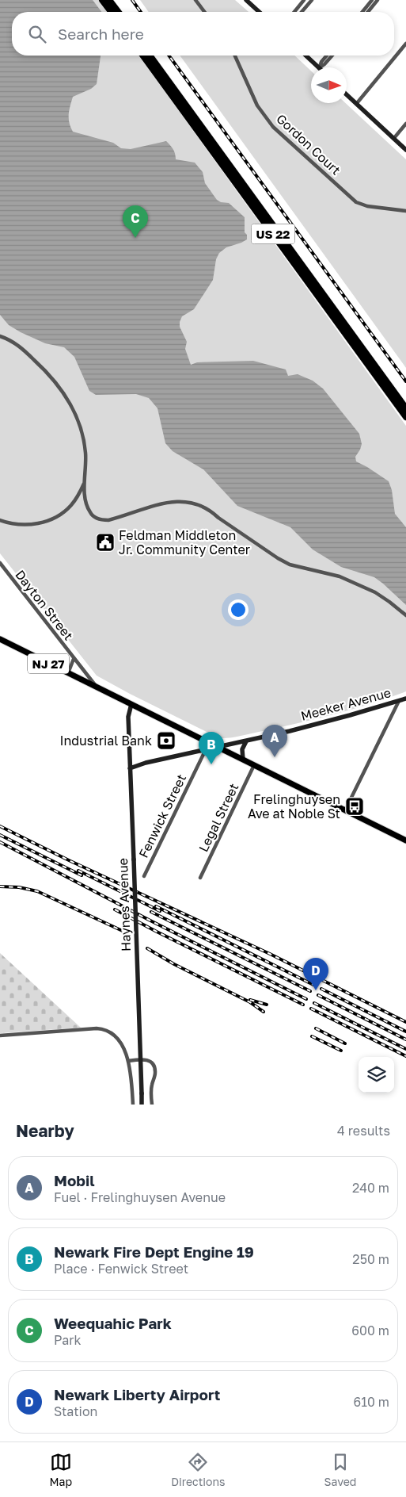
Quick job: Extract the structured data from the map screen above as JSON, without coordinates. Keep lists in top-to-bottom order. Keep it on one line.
{"streets":{"highway":["US 22"],"main road":["NJ 27","Meeker Avenue","Haynes Avenue"],"street":["Gordon Court","Dayton Street","Fenwick Street","Legal Street"]},"crossings":[["Dayton Street","NJ 27"],["NJ 27","Meeker Avenue"],["NJ 27","Fenwick Street"],["NJ 27","Legal Street"],["NJ 27","Haynes Avenue"],["Meeker Avenue","Fenwick Street"],["Meeker Avenue","Haynes Avenue"]],"places":{"public building":["Feldman Middleton Jr. Community Center"],"bank":["Industrial Bank"],"bus stop":["Frelinghuysen Ave at Noble St"]},"north":"right","page":{"search":"Search here","pins":["C","A","B","D"],"heading":["Nearby","4 results"],"list":[{"mark":"A","name":"Mobil","note":"Fuel · Frelinghuysen Avenue","value":"240 m"},{"mark":"B","name":"Newark Fire Dept Engine 19","note":"Place · Fenwick Street","value":"250 m"},{"mark":"C","name":"Weequahic Park","note":"Park","value":"600 m"},{"mark":"D","name":"Newark Liberty Airport","note":"Station","value":"610 m"}],"nav":["Map","Directions","Saved"]}}
